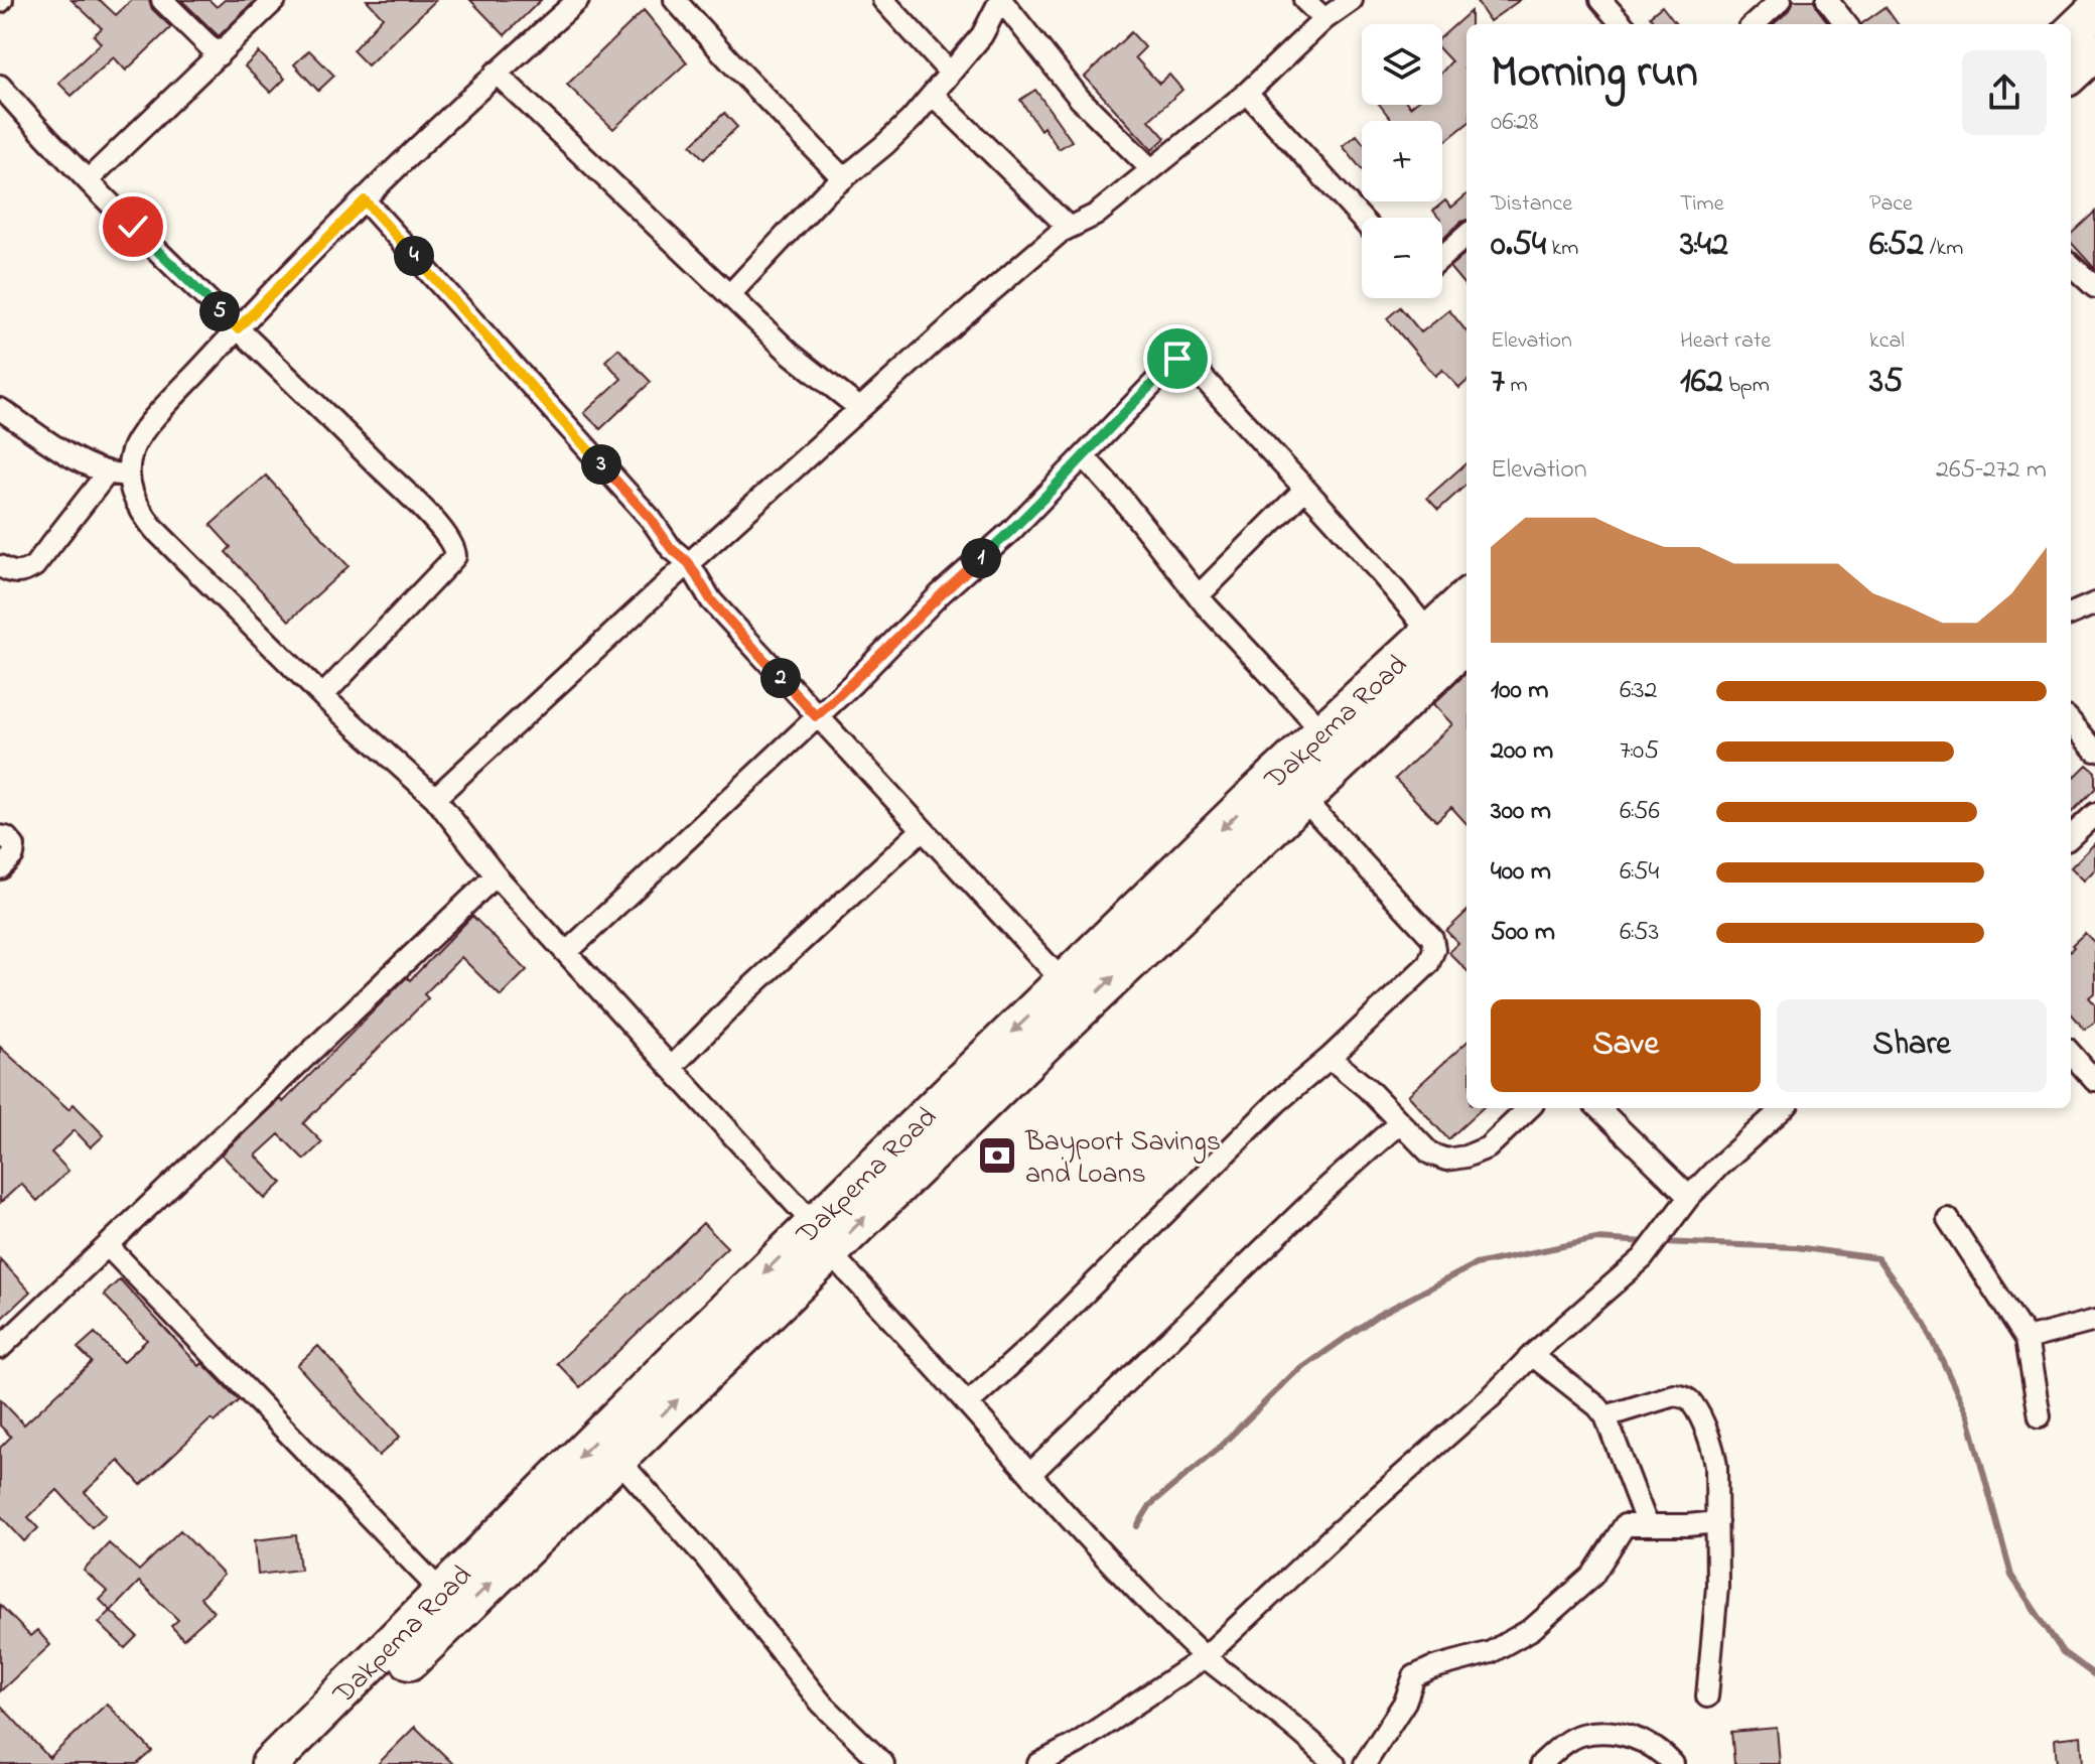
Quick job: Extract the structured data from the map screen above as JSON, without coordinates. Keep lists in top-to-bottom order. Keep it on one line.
{"streets":{"highway":["Dakpema Road"]},"places":{"bank":["Bayport Savings and Loans"]},"page":{"map_buttons":["+","−"],"heading":["Morning run","06:28"],"stats":[["Distance","0.54 km"],["Time","3:42"],["Pace","6:52 /km"],["Elevation","7 m"],["Heart rate","162 bpm"],["kcal","35"]],"pins":["4","5","3","1","2"],"chart":["Elevation","265–272 m"],"list":[{"name":"100 m","note":"6:32"},{"name":"200 m","note":"7:05"},{"name":"300 m","note":"6:56"},{"name":"400 m","note":"6:54"},{"name":"500 m","note":"6:53"}],"buttons":["Save","Share"]}}
